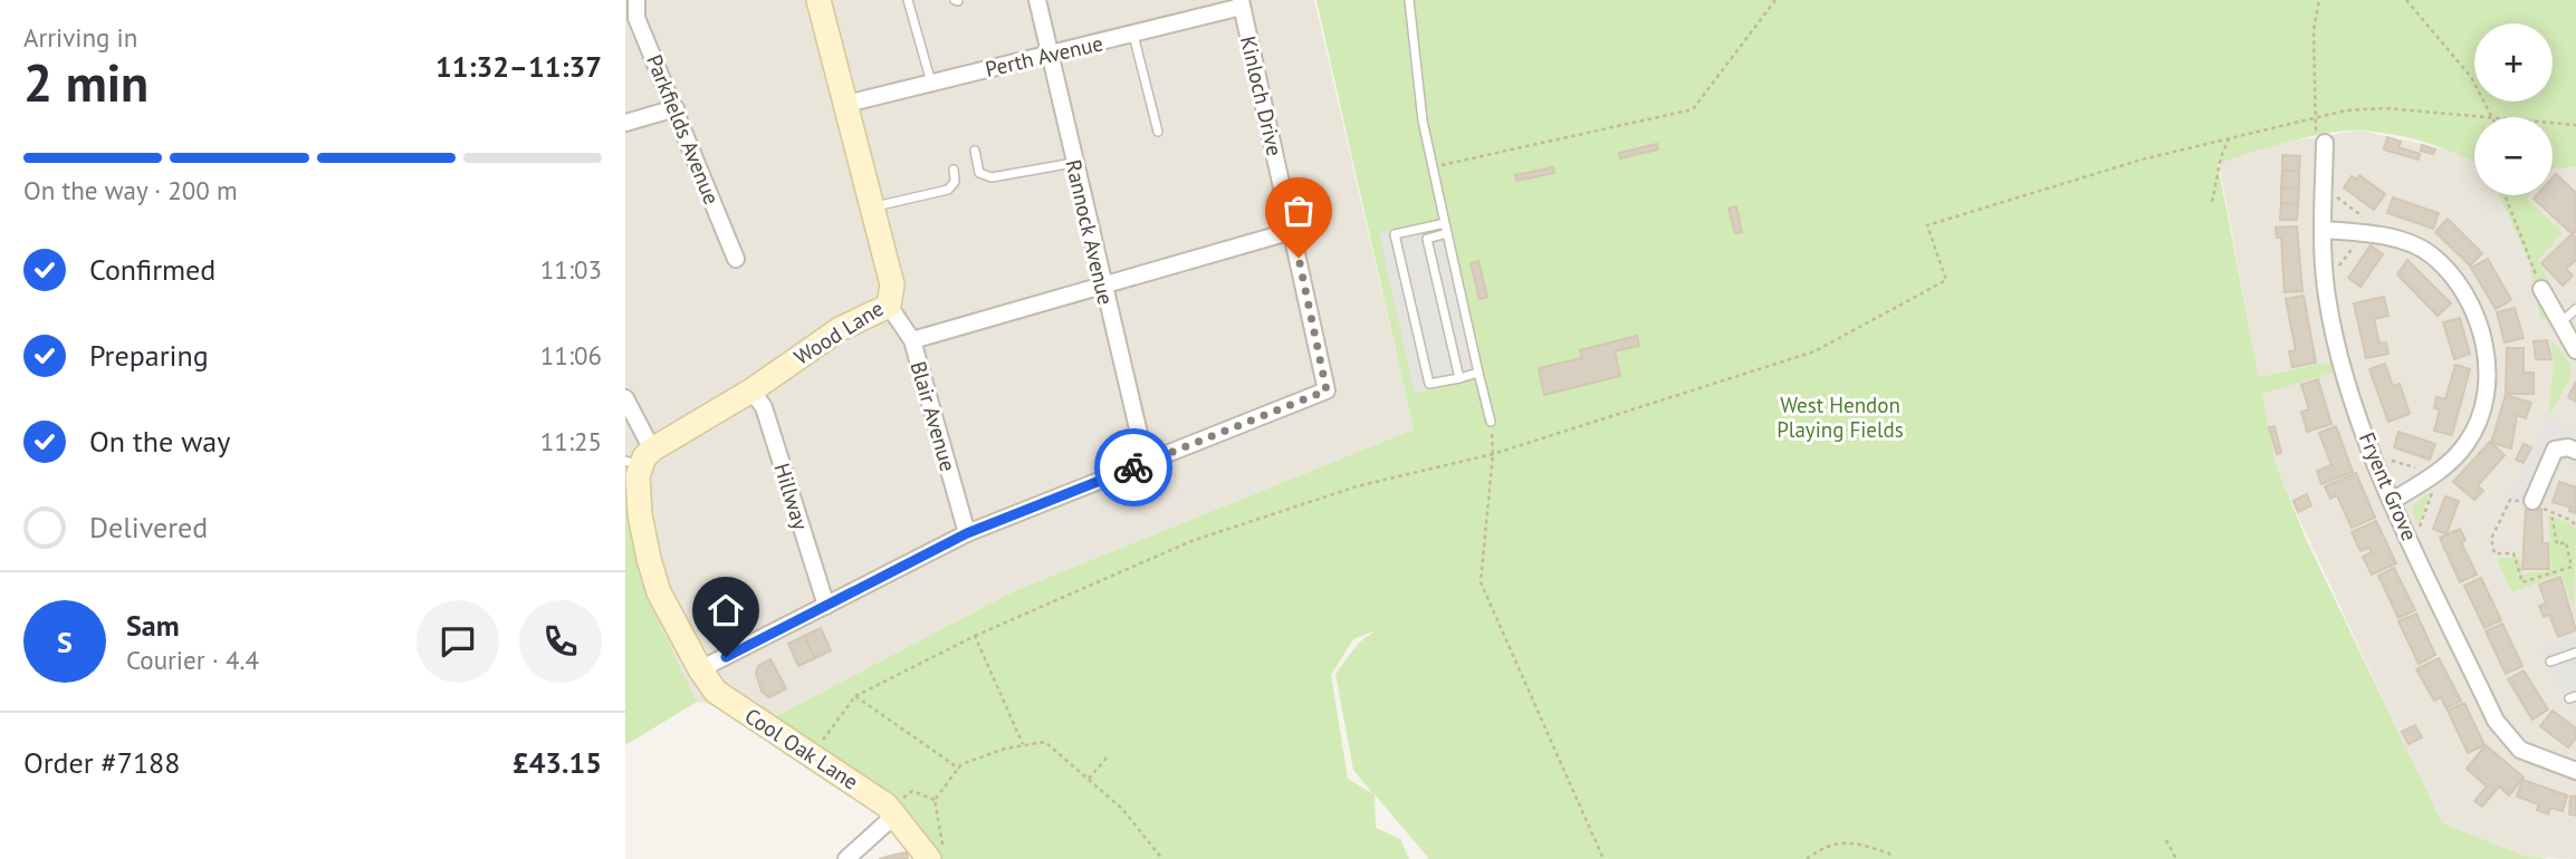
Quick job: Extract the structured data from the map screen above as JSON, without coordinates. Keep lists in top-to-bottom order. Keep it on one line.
{"streets":{"street":["Perth Avenue","Kinloch Drive","Parkfields Avenue","Rannock Avenue","Wood Lane","Blair Avenue","Fryent Grove","Hillway","Cool Oak Lane"]},"crossings":[["Perth Avenue","Kinloch Drive"],["Perth Avenue","Rannock Avenue"],["Perth Avenue","Wood Lane"],["Kinloch Drive","Rannock Avenue"],["Kinloch Drive","Blair Avenue"],["Kinloch Drive","Hillway"],["Kinloch Drive","Cool Oak Lane"],["Wood Lane","Blair Avenue"],["Wood Lane","Hillway"],["Wood Lane","Cool Oak Lane"]],"parks":["West Hendon Playing Fields"],"page":{"heading":["2 min","Arriving in","11:32–11:37"],"panel":["Sam","Courier · 4.4","Order #7188","£43.15"],"map_buttons":["+","−"],"bar":"On the way · 200 m","list":[["Confirmed","11:03"],["Preparing","11:06"],["On the way","11:25"],"Delivered"],"round":"S"}}
